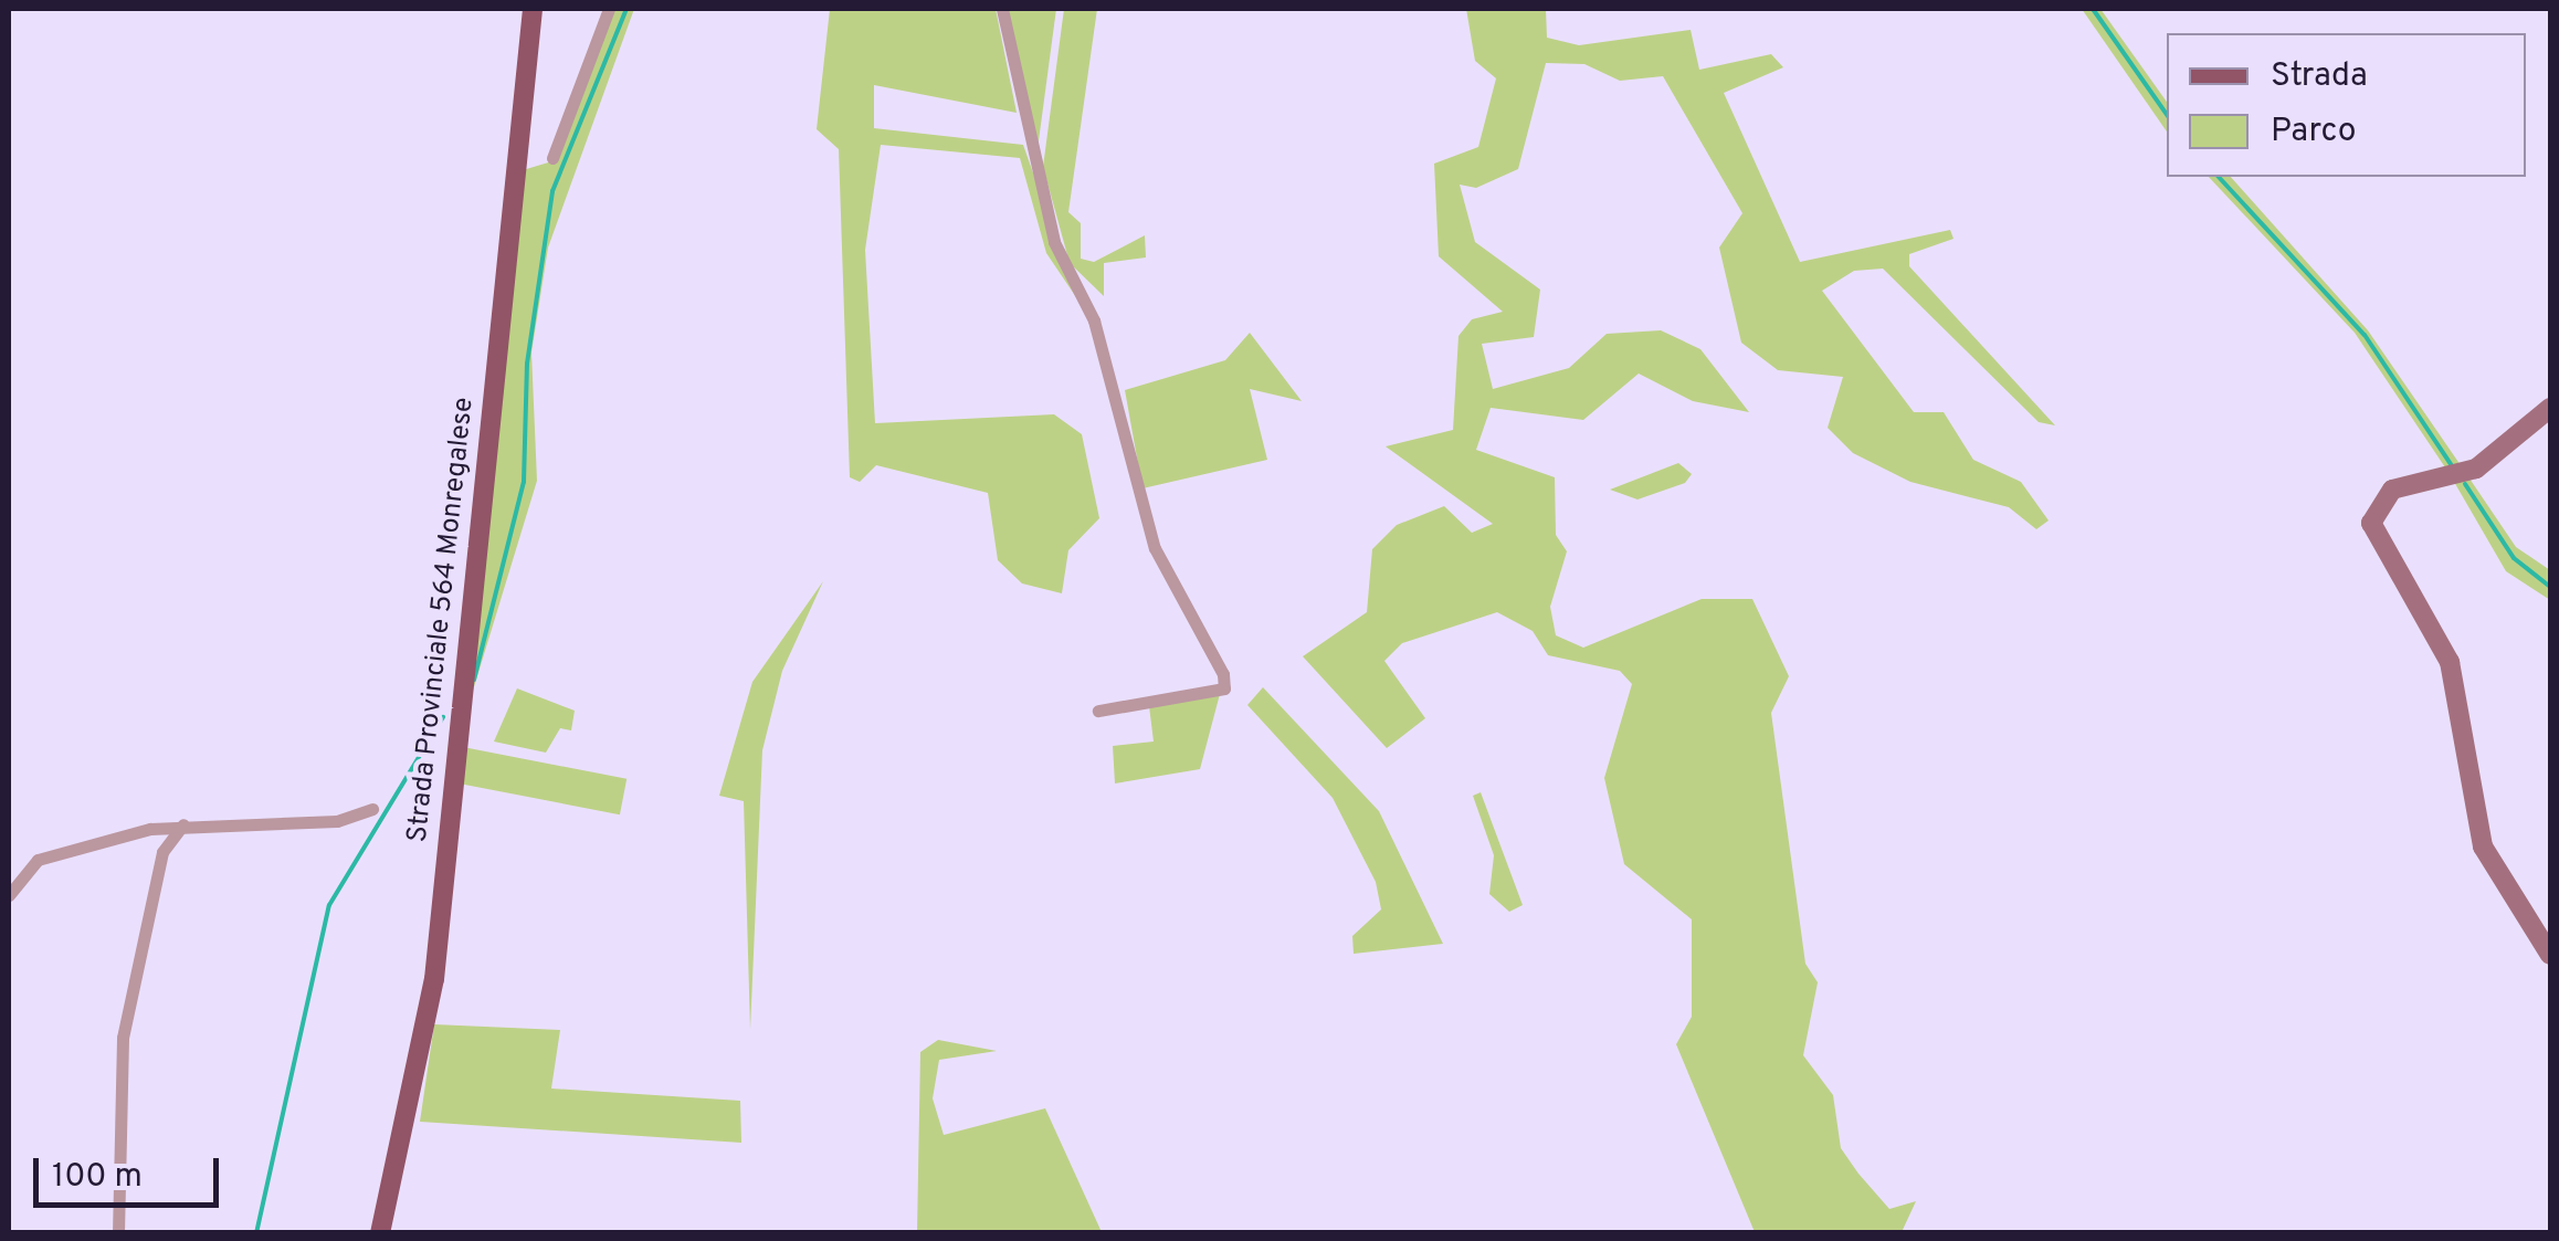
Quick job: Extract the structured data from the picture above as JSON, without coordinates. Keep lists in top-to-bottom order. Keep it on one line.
{"streets":{"main road":["Strada Provinciale 564 Monregalese"]},"legend":["Strada","Parco"],"scale_bar":"100 m"}
